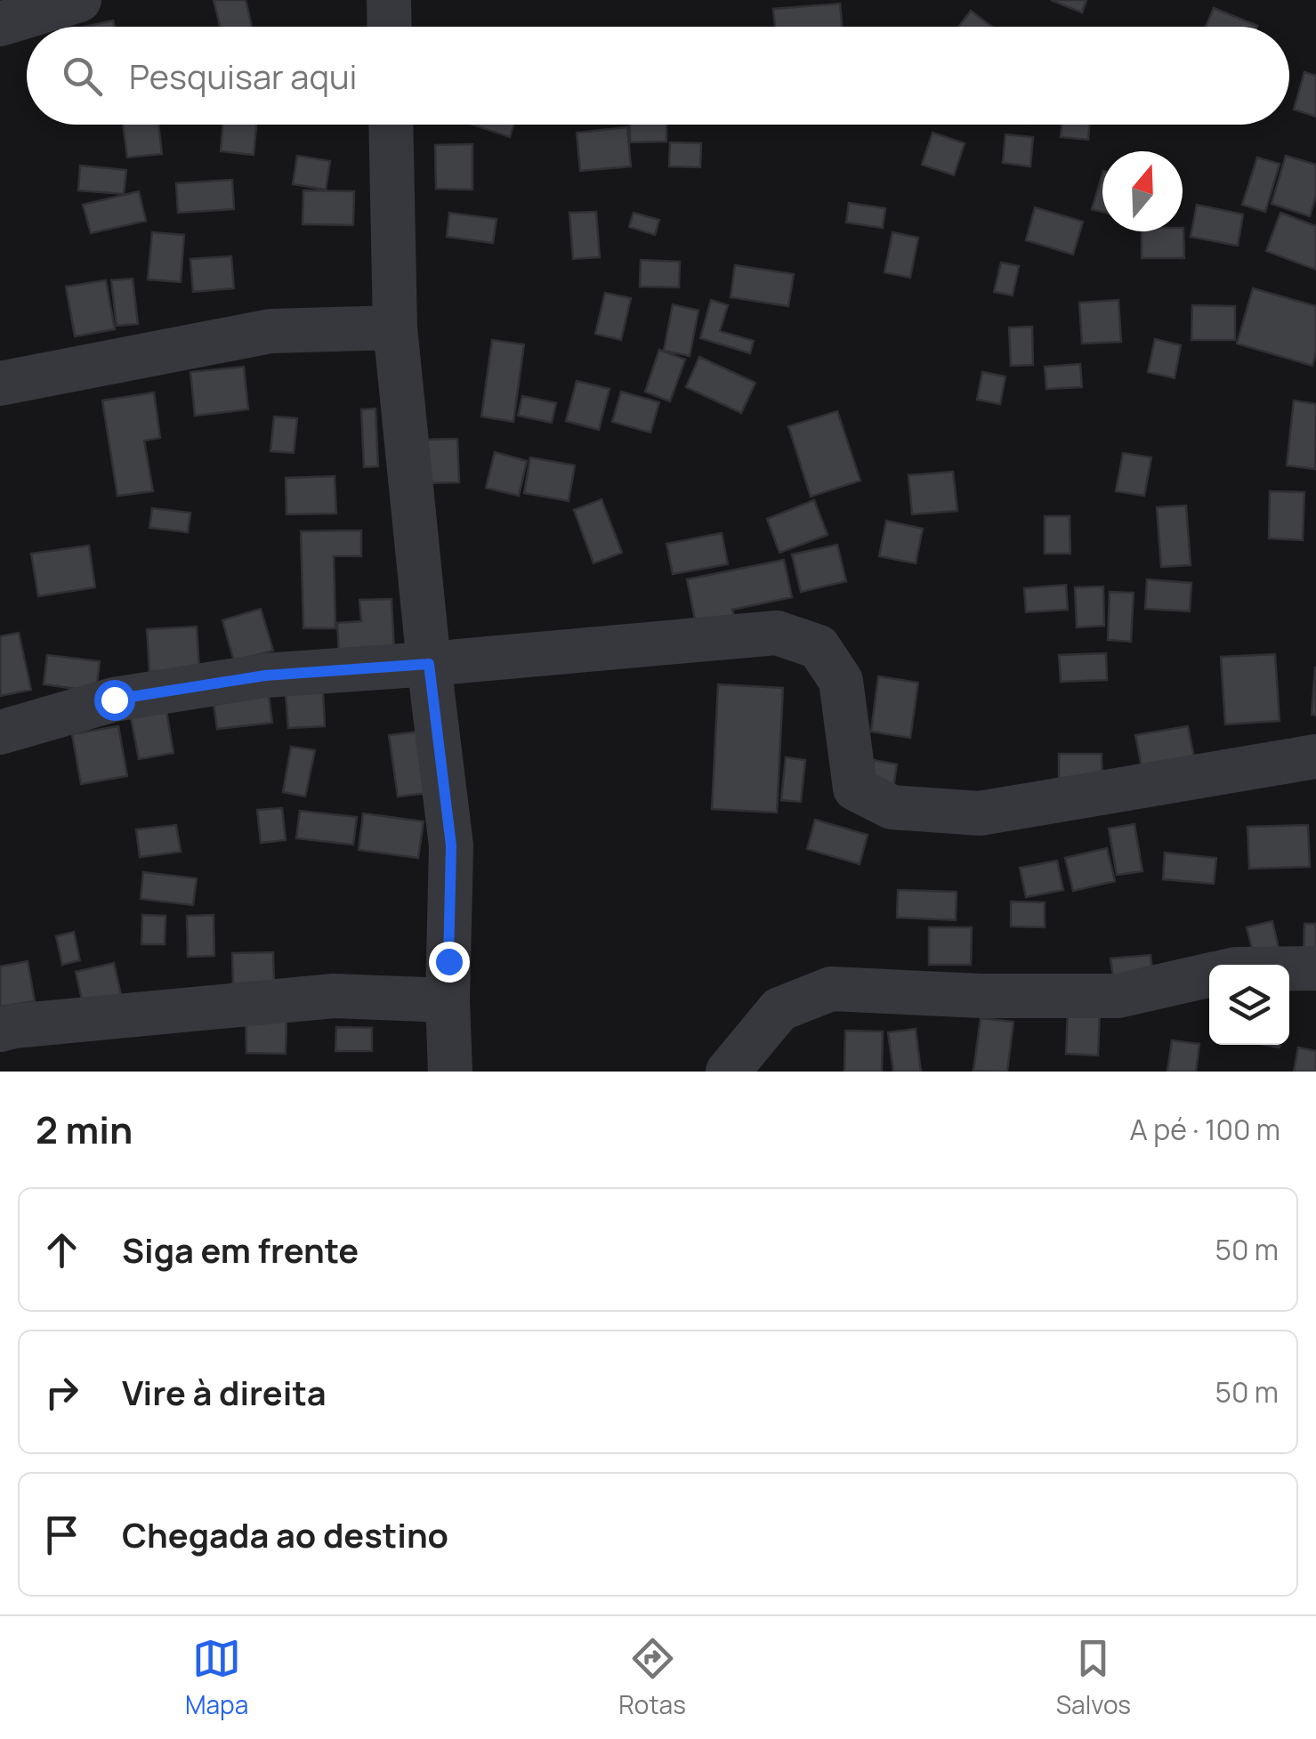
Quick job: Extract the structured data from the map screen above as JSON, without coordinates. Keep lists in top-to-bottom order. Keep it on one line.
{"north":"top","page":{"search":"Pesquisar aqui","heading":["2 min","A pé · 100 m"],"list":[["Siga em frente","50 m"],["Vire à direita","50 m"],"Chegada ao destino"],"nav":["Mapa","Rotas","Salvos"]}}
